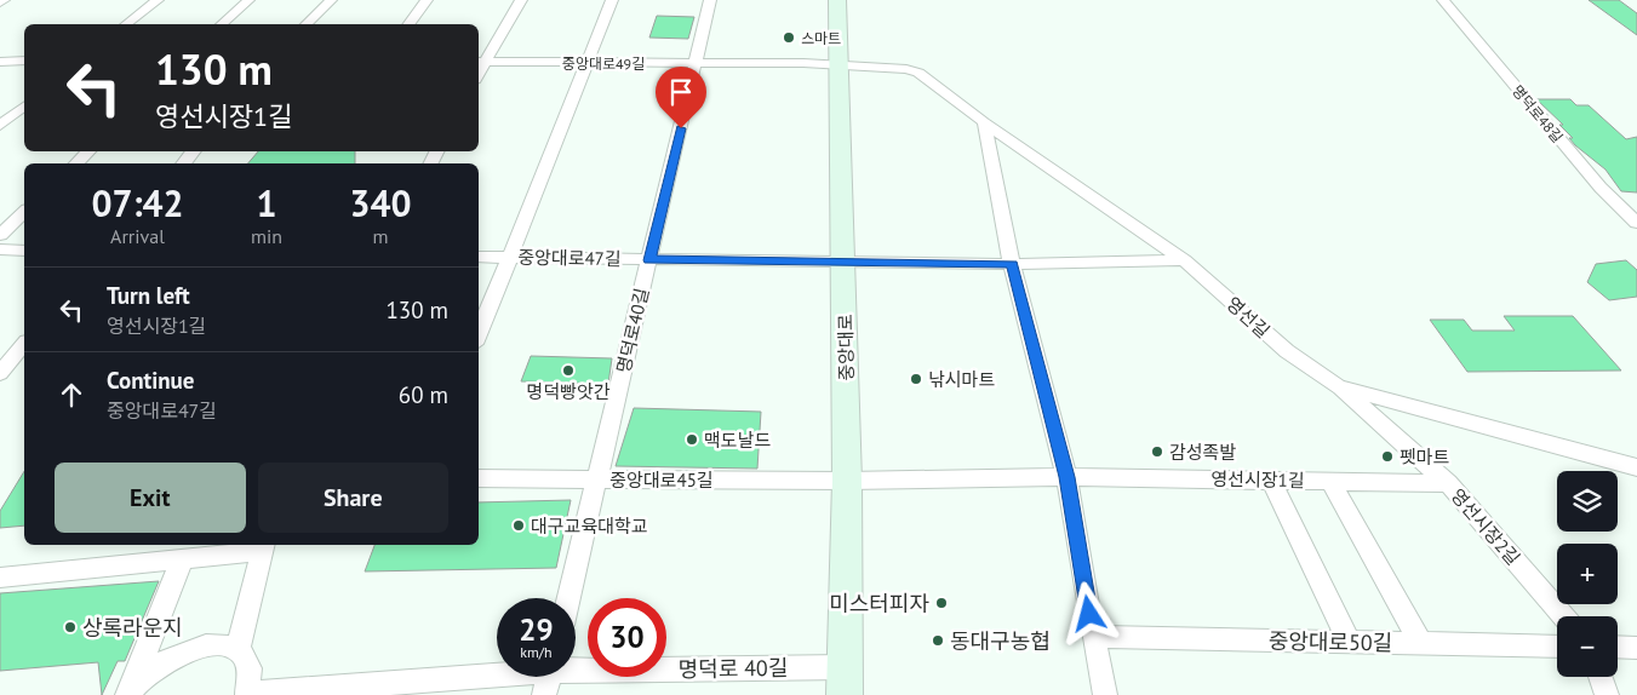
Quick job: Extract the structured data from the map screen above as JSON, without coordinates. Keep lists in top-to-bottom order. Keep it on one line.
{"streets":{"main road":["중앙대로"],"street":["중앙대로49길","명덕로48길","중앙대로47길","영선길","명덕로40길","중앙대로45길","영선시장1길","영선시장2길","중앙대로50길","명덕로 40길"]},"crossings":[["중앙대로49길","영선길"],["중앙대로49길","명덕로40길"],["중앙대로49길","중앙대로"],["중앙대로47길","명덕로40길"],["중앙대로47길","중앙대로"],["영선길","영선시장2길"],["명덕로40길","중앙대로45길"],["중앙대로","중앙대로45길"],["중앙대로","영선시장1길"],["중앙대로","명덕로 40길"],["중앙대로45길","영선시장1길"],["영선시장1길","영선시장2길"]],"places":["스마트","명덕빵앗간","낚시마트","맥도날드","감성족발","펫마트","대구교육대학교","미스터피자","상록라운지","동대구농협"],"page":{"turn":["130 m","영선시장1길"],"eta":["07:42","Arrival","1","min","340","m"],"list":[{"name":"Turn left","note":"영선시장1길","value":"130 m"},{"name":"Continue","note":"중앙대로47길","value":"60 m"}],"buttons":["Exit","Share"],"map_buttons":["+","−"],"speed":"29 km/h","limit":"30"}}
